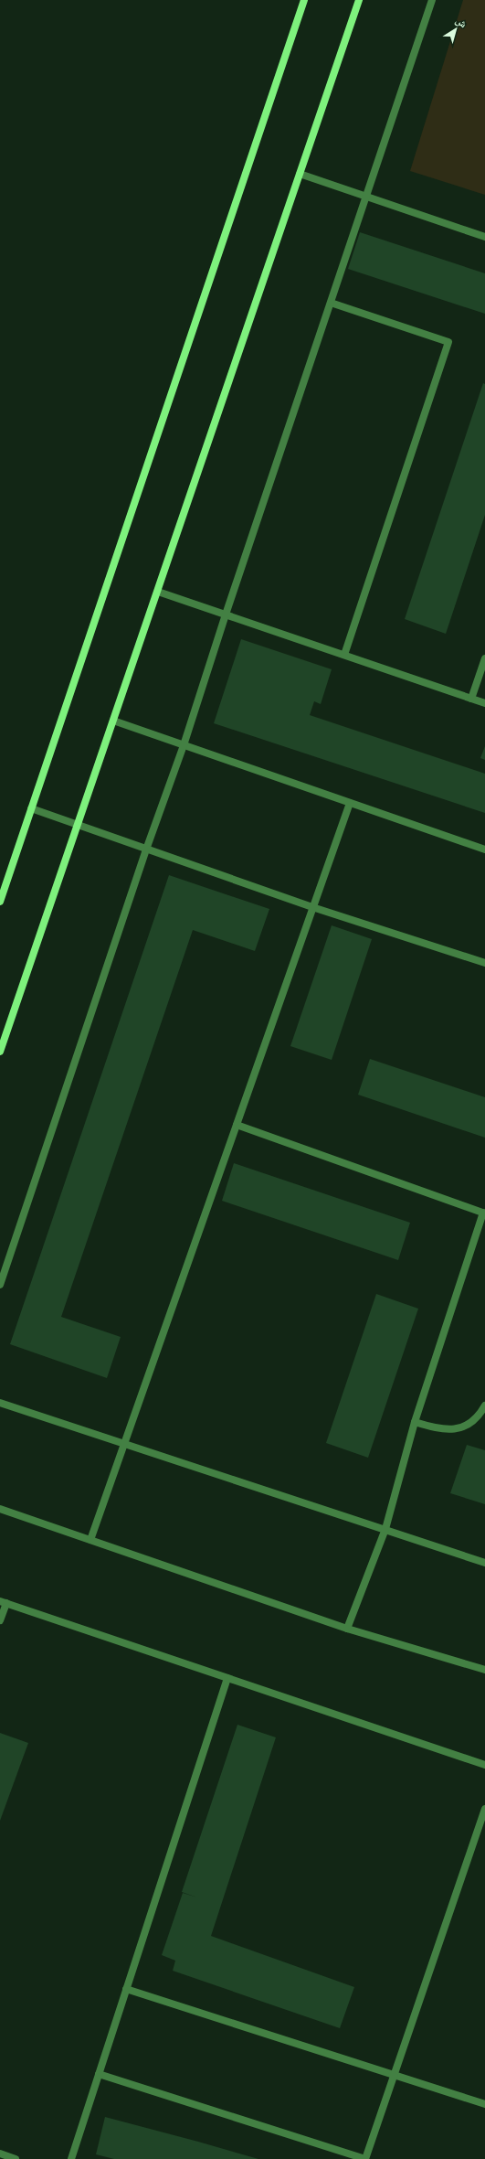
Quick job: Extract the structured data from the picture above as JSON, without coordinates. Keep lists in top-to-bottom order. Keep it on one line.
{"north":"top right"}
